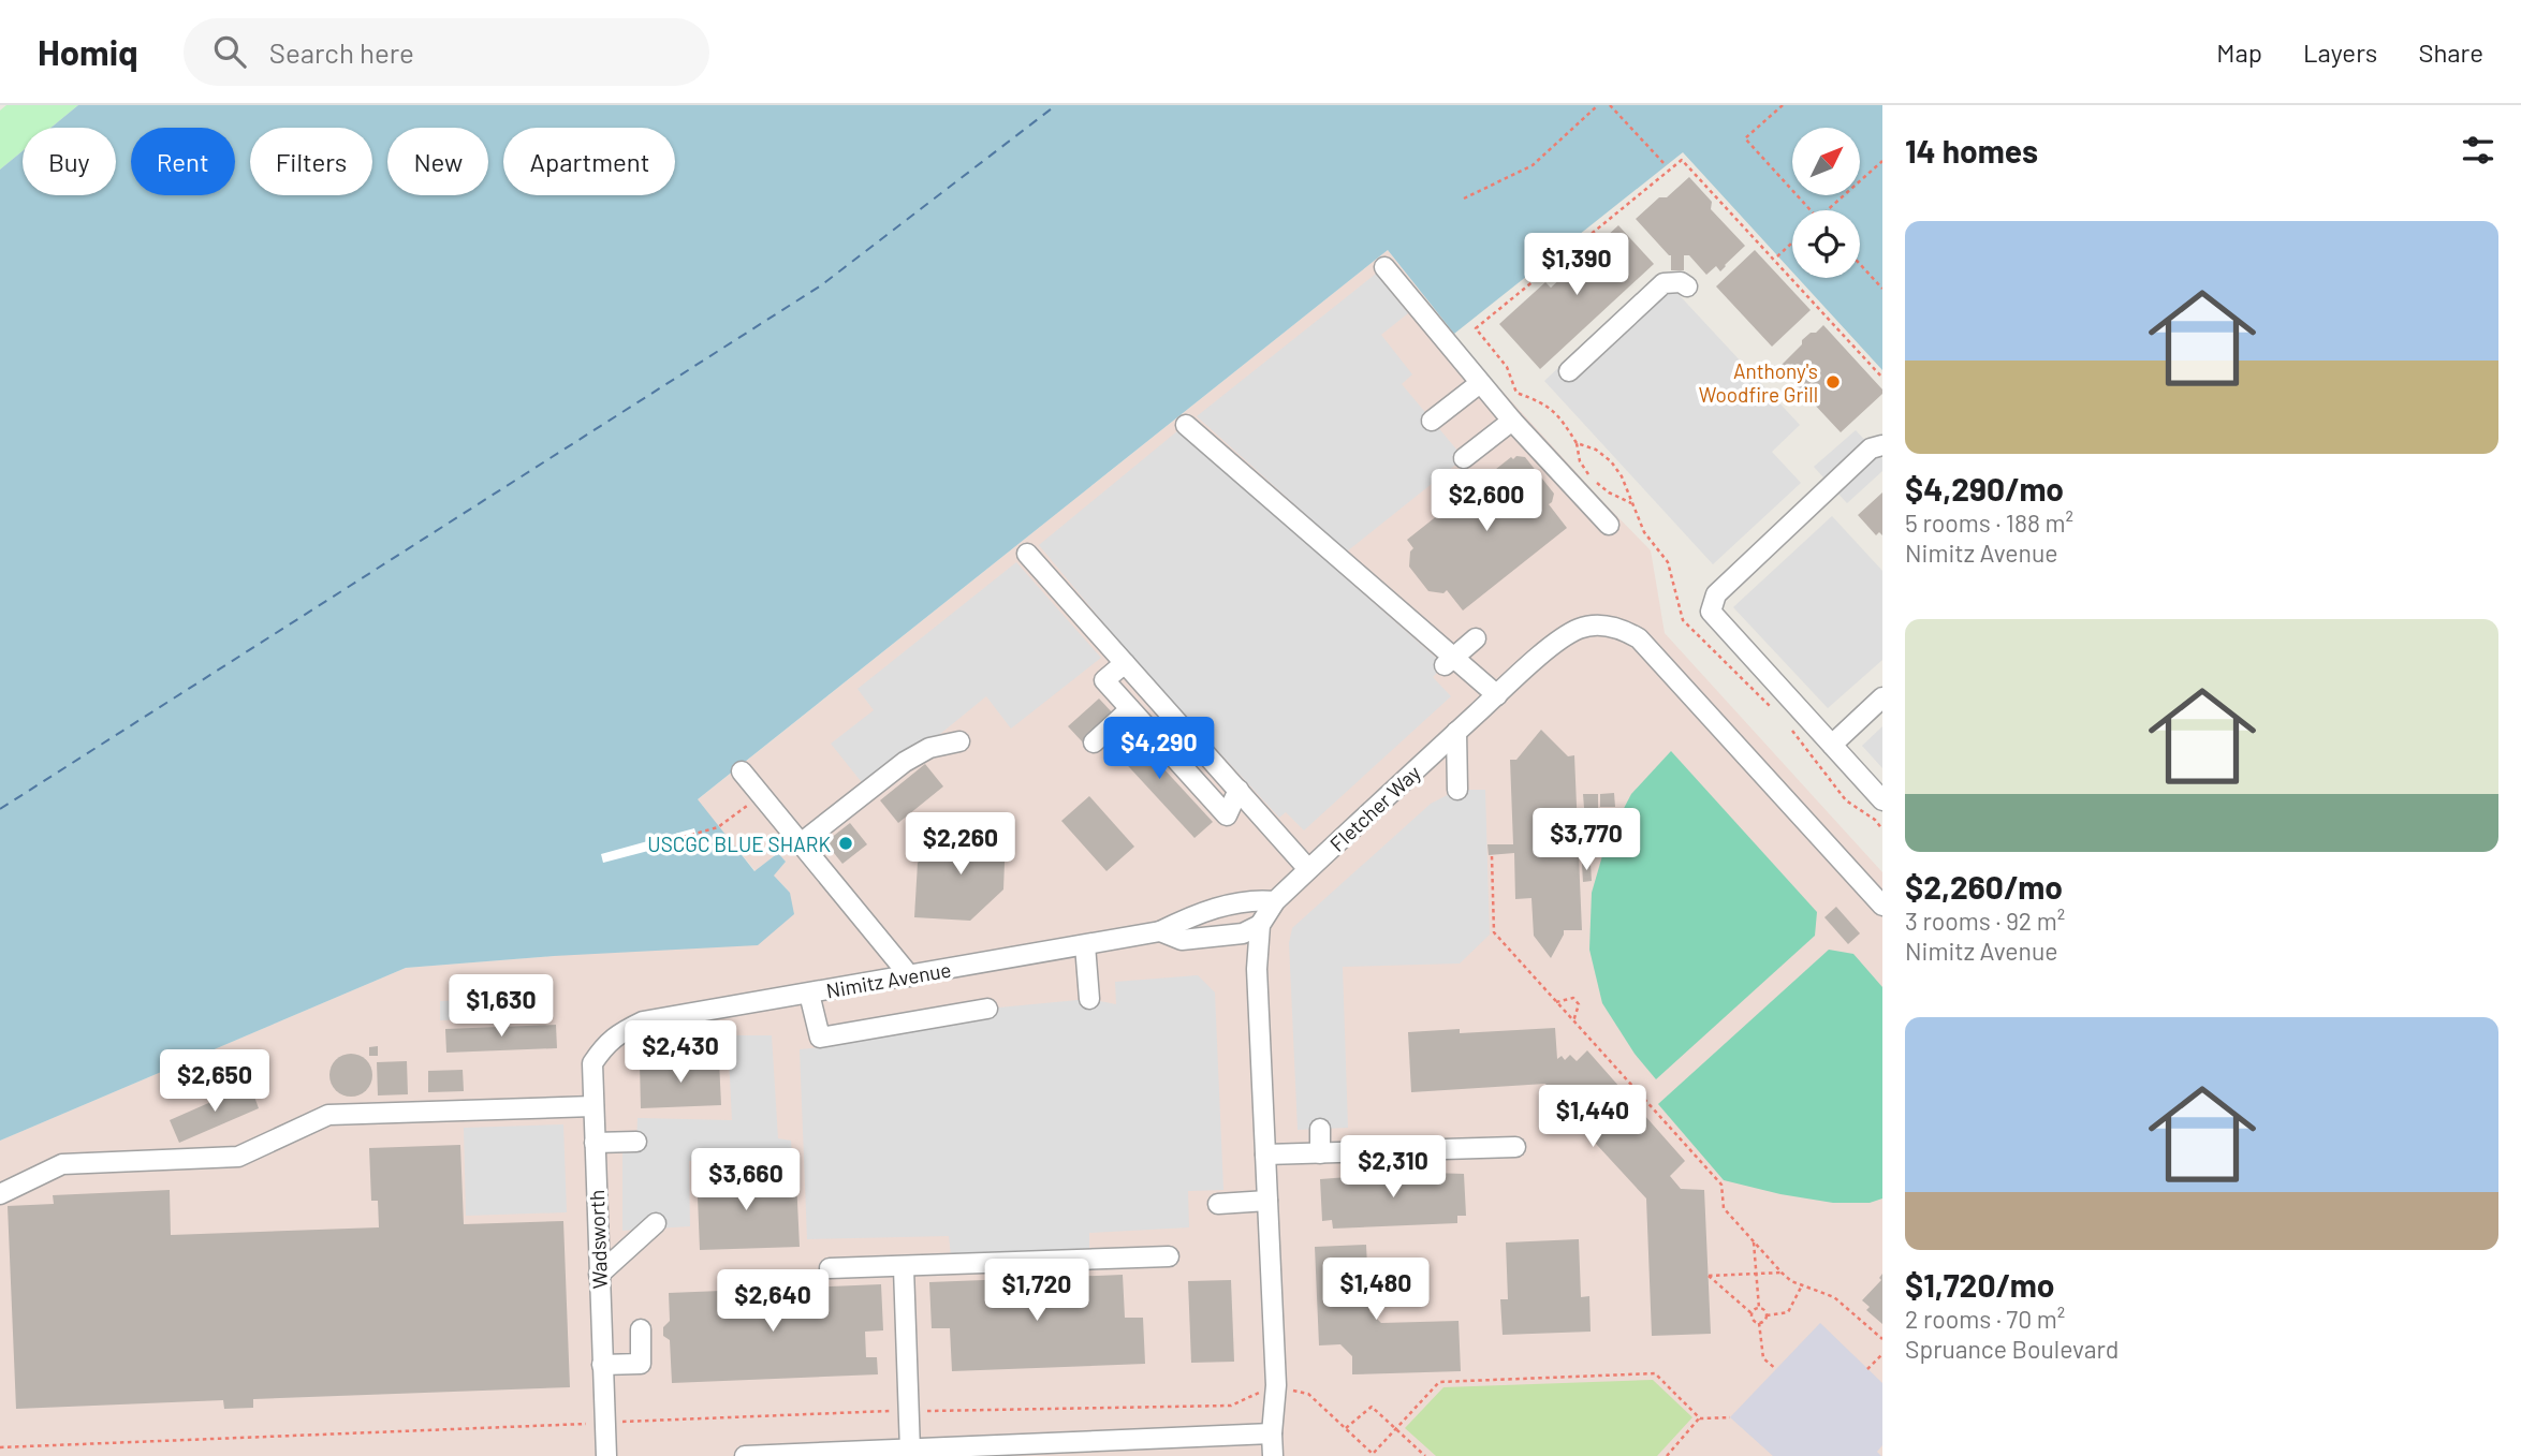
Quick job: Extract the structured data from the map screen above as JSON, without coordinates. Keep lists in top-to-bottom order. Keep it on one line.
{"streets":{"street":["Fletcher Way","Nimitz Avenue","Wadsworth"]},"crossings":[["Fletcher Way","Nimitz Avenue"],["Nimitz Avenue","Wadsworth"]],"places":["Anthony's Woodfire Grill","USCGC BLUE SHARK"],"north":"top right","page":{"header":"Homiq","search":"Search here","nav":["Map","Layers","Share"],"heading":"14 homes","chip":["Buy","Rent","Filters","New","Apartment"],"list":[{"name":"$4,290/mo","note":"5 rooms · 188 m² · Nimitz Avenue"},{"name":"$2,260/mo","note":"3 rooms · 92 m² · Nimitz Avenue"},{"name":"$1,720/mo","note":"2 rooms · 70 m² · Spruance Boulevard"}],"price":["$1,390","$2,600","$4,290","$3,770","$2,260","$1,630","$2,430","$2,650","$1,440","$2,310","$3,660","$1,480","$1,720","$2,640"]}}
